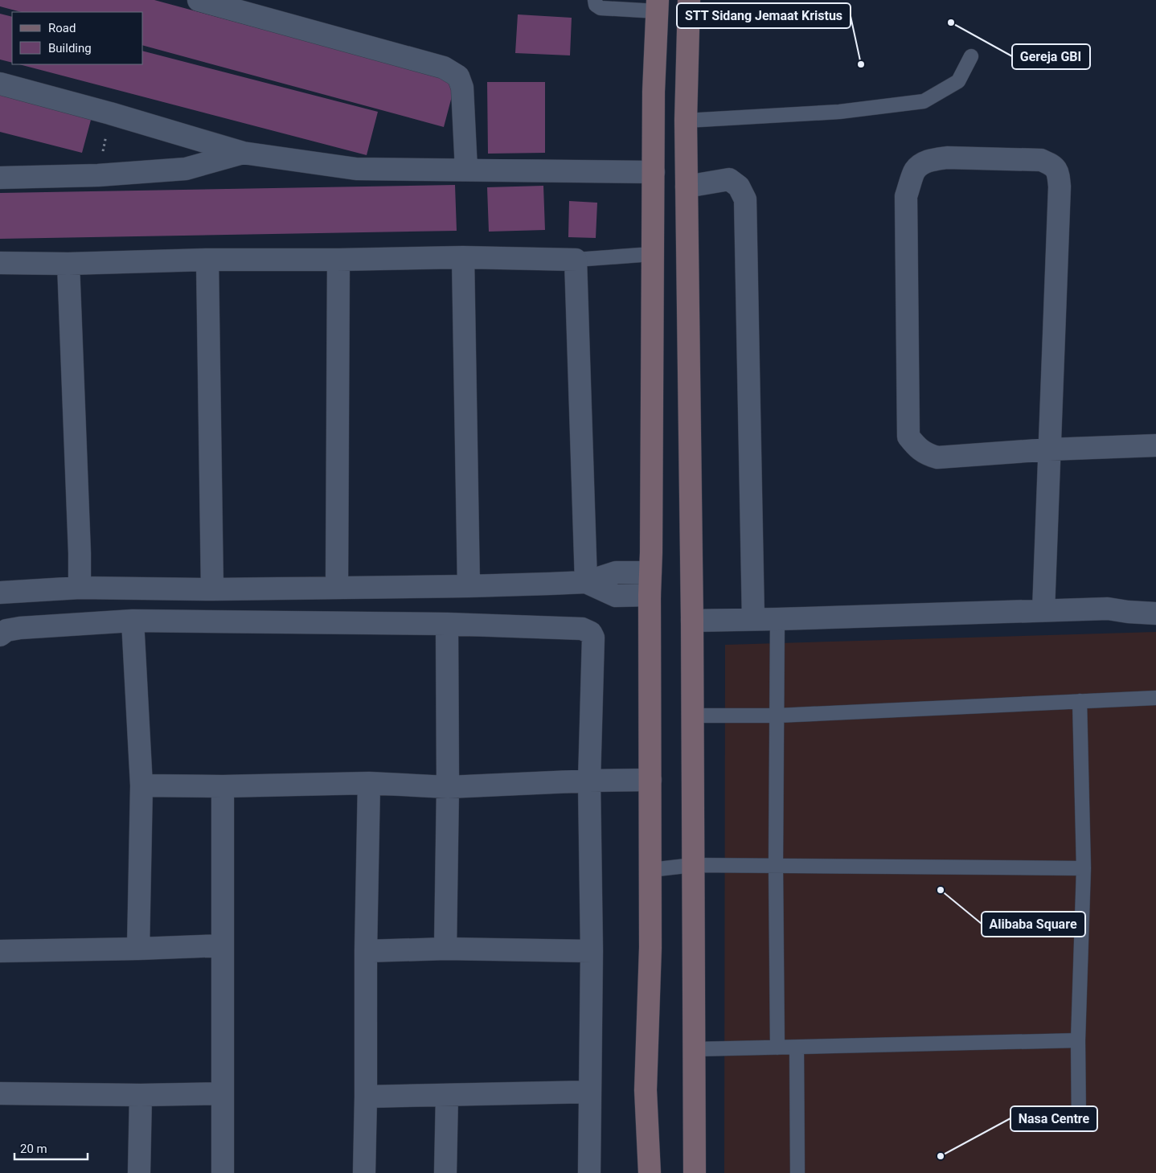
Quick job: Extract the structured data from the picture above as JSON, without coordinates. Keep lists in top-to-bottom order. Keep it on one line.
{"places":["Gereja GBI","STT Sidang Jemaat Kristus","Alibaba Square","Nasa Centre"],"legend":["Road","Building"],"scale_bar":"20 m"}
